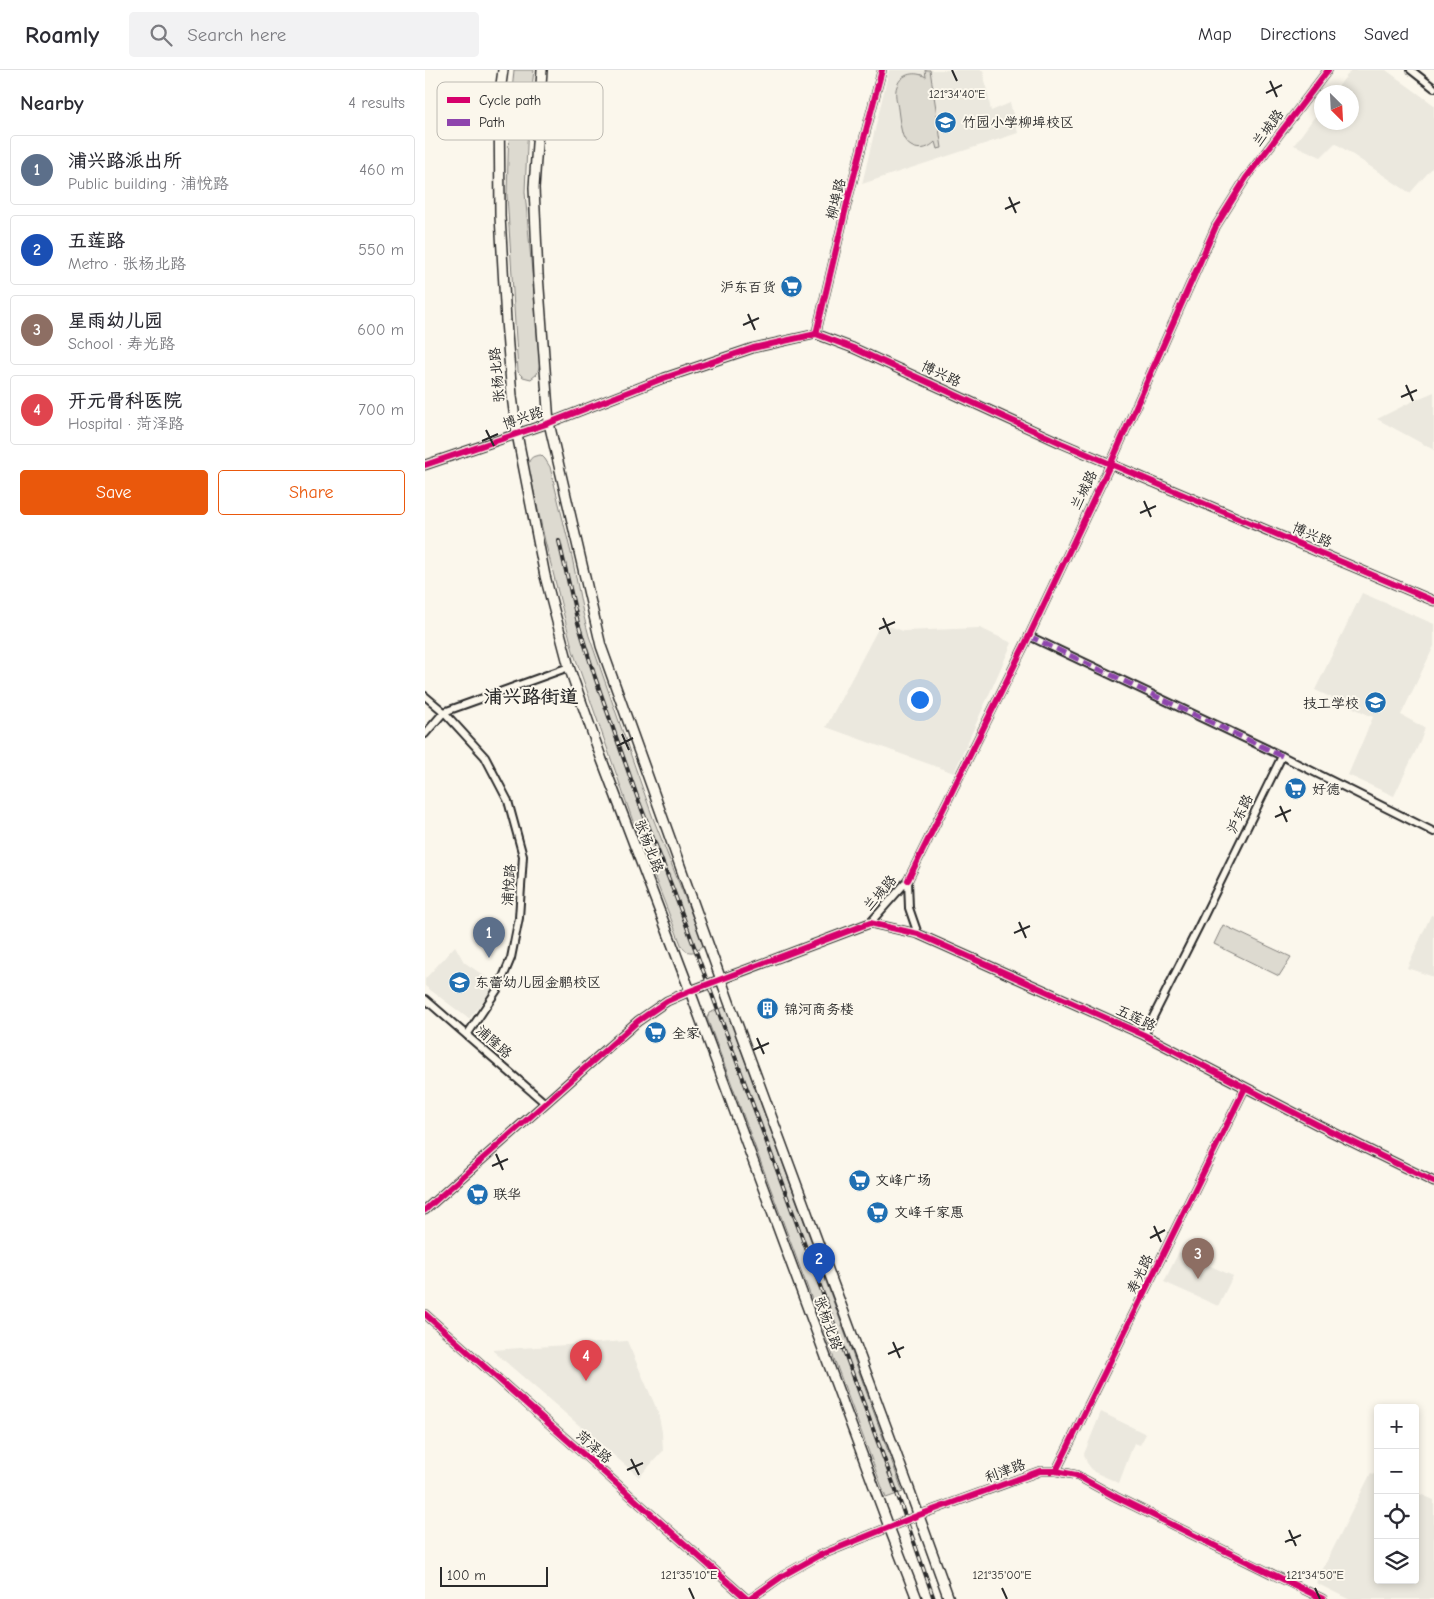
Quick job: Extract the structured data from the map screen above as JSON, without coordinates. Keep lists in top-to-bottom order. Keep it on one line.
{"streets":{"main road":["张杨北路"],"street":["兰城路","柳埠路","博兴路","沪东路","浦悦路","五莲路","浦隆路","寿光路","菏泽路","利津路"]},"crossings":[["兰城路","博兴路"],["兰城路","五莲路"],["柳埠路","博兴路"],["博兴路","张杨北路"],["张杨北路","利津路"],["沪东路","五莲路"],["浦悦路","浦隆路"],["五莲路","寿光路"],["寿光路","利津路"],["菏泽路","利津路"]],"districts":["浦兴路街道"],"places":{"school or university":["竹园小学柳埠校区","技工学校","东蕾幼儿园金鹏校区"],"supermarket":["沪东百货","好德","全家","文峰广场","联华","文峰千家惠"],"building":["锦河商务楼"]},"legend":["Cycle path","Path"],"scale_bar":"100 m","north":"bottom right","page":{"header":"Roamly","search":"Search here","nav":["Map","Directions","Saved"],"heading":["Nearby","4 results"],"list":[{"mark":"1","name":"浦兴路派出所","note":"Public building · 浦悦路","value":"460 m"},{"mark":"2","name":"五莲路","note":"Metro · 张杨北路","value":"550 m"},{"mark":"3","name":"星雨幼儿园","note":"School · 寿光路","value":"600 m"},{"mark":"4","name":"开元骨科医院","note":"Hospital · 菏泽路","value":"700 m"}],"buttons":["Save","Share"],"pins":["1","3","2","4"],"map_buttons":["+","−"],"scale":"100 m"},"coordinates":["121°34'40\"E","121°35'10\"E","121°35'00\"E","121°34'50\"E"]}
